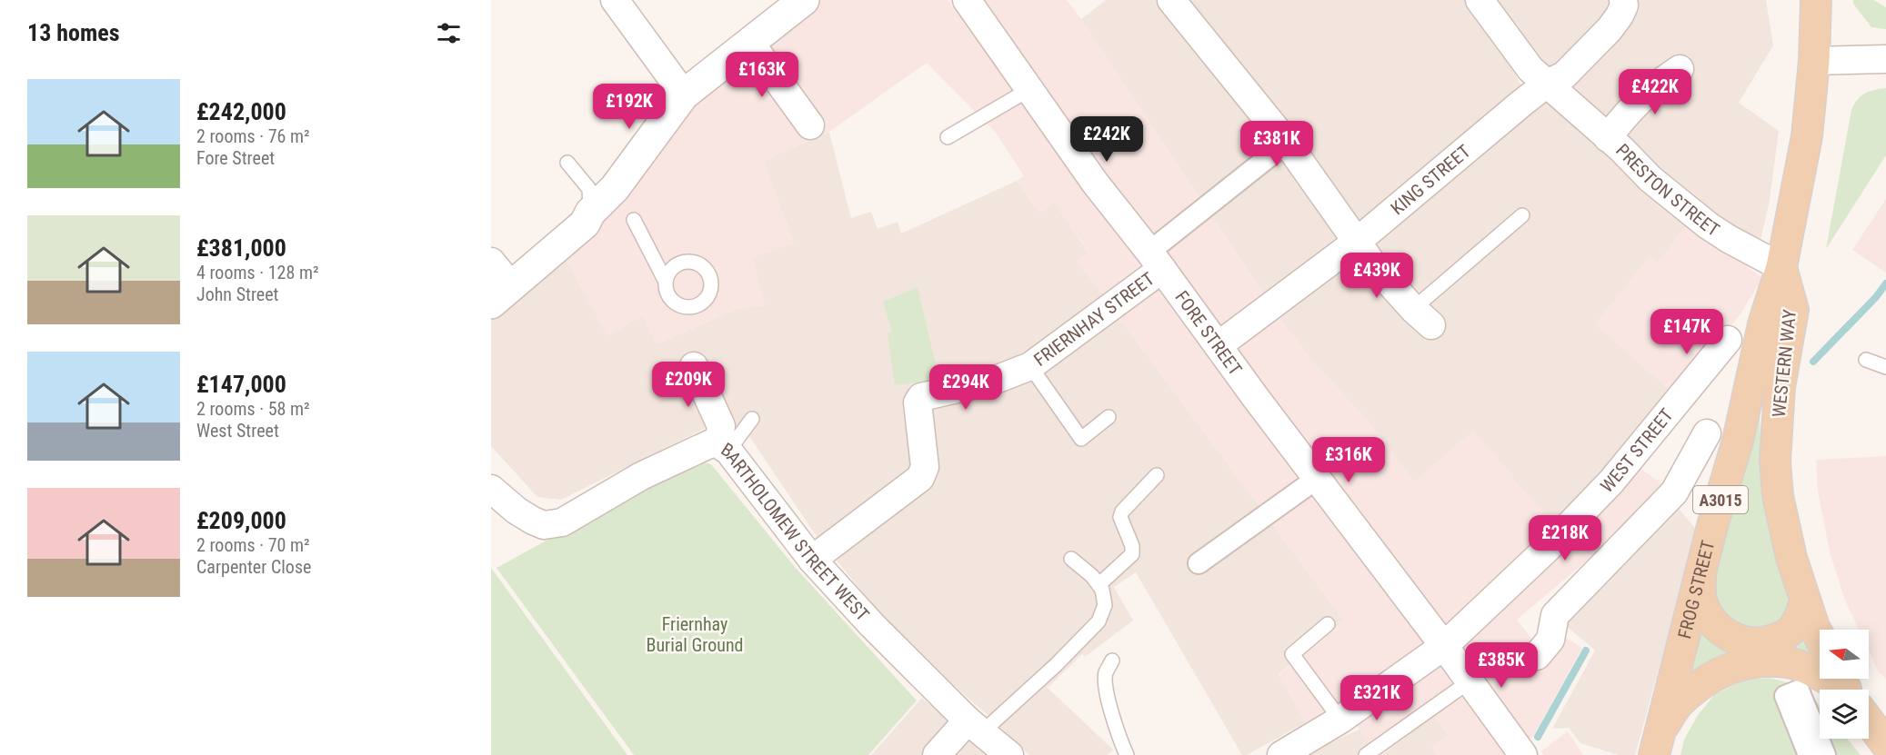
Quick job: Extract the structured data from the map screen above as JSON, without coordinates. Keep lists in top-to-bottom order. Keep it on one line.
{"streets":{"main road":["WESTERN WAY","A3015","FROG STREET"],"street":["KING STREET","PRESTON STREET","FRIERNHAY STREET","FORE STREET","WEST STREET","BARTHOLOMEW STREET WEST"]},"crossings":[["KING STREET","PRESTON STREET"],["KING STREET","FORE STREET"],["PRESTON STREET","WESTERN WAY"],["PRESTON STREET","FROG STREET"],["FRIERNHAY STREET","FORE STREET"],["FRIERNHAY STREET","BARTHOLOMEW STREET WEST"],["FORE STREET","WEST STREET"],["WESTERN WAY","FROG STREET"]],"parks":["Friernhay Burial Ground"],"north":"left","page":{"heading":"13 homes","price":["£163K","£422K","£192K","£242K","£381K","£439K","£147K","£209K","£294K","£316K","£218K","£385K","£321K"],"list":[{"name":"£242,000","note":"2 rooms · 76 m² · Fore Street"},{"name":"£381,000","note":"4 rooms · 128 m² · John Street"},{"name":"£147,000","note":"2 rooms · 58 m² · West Street"},{"name":"£209,000","note":"2 rooms · 70 m² · Carpenter Close"}]}}
